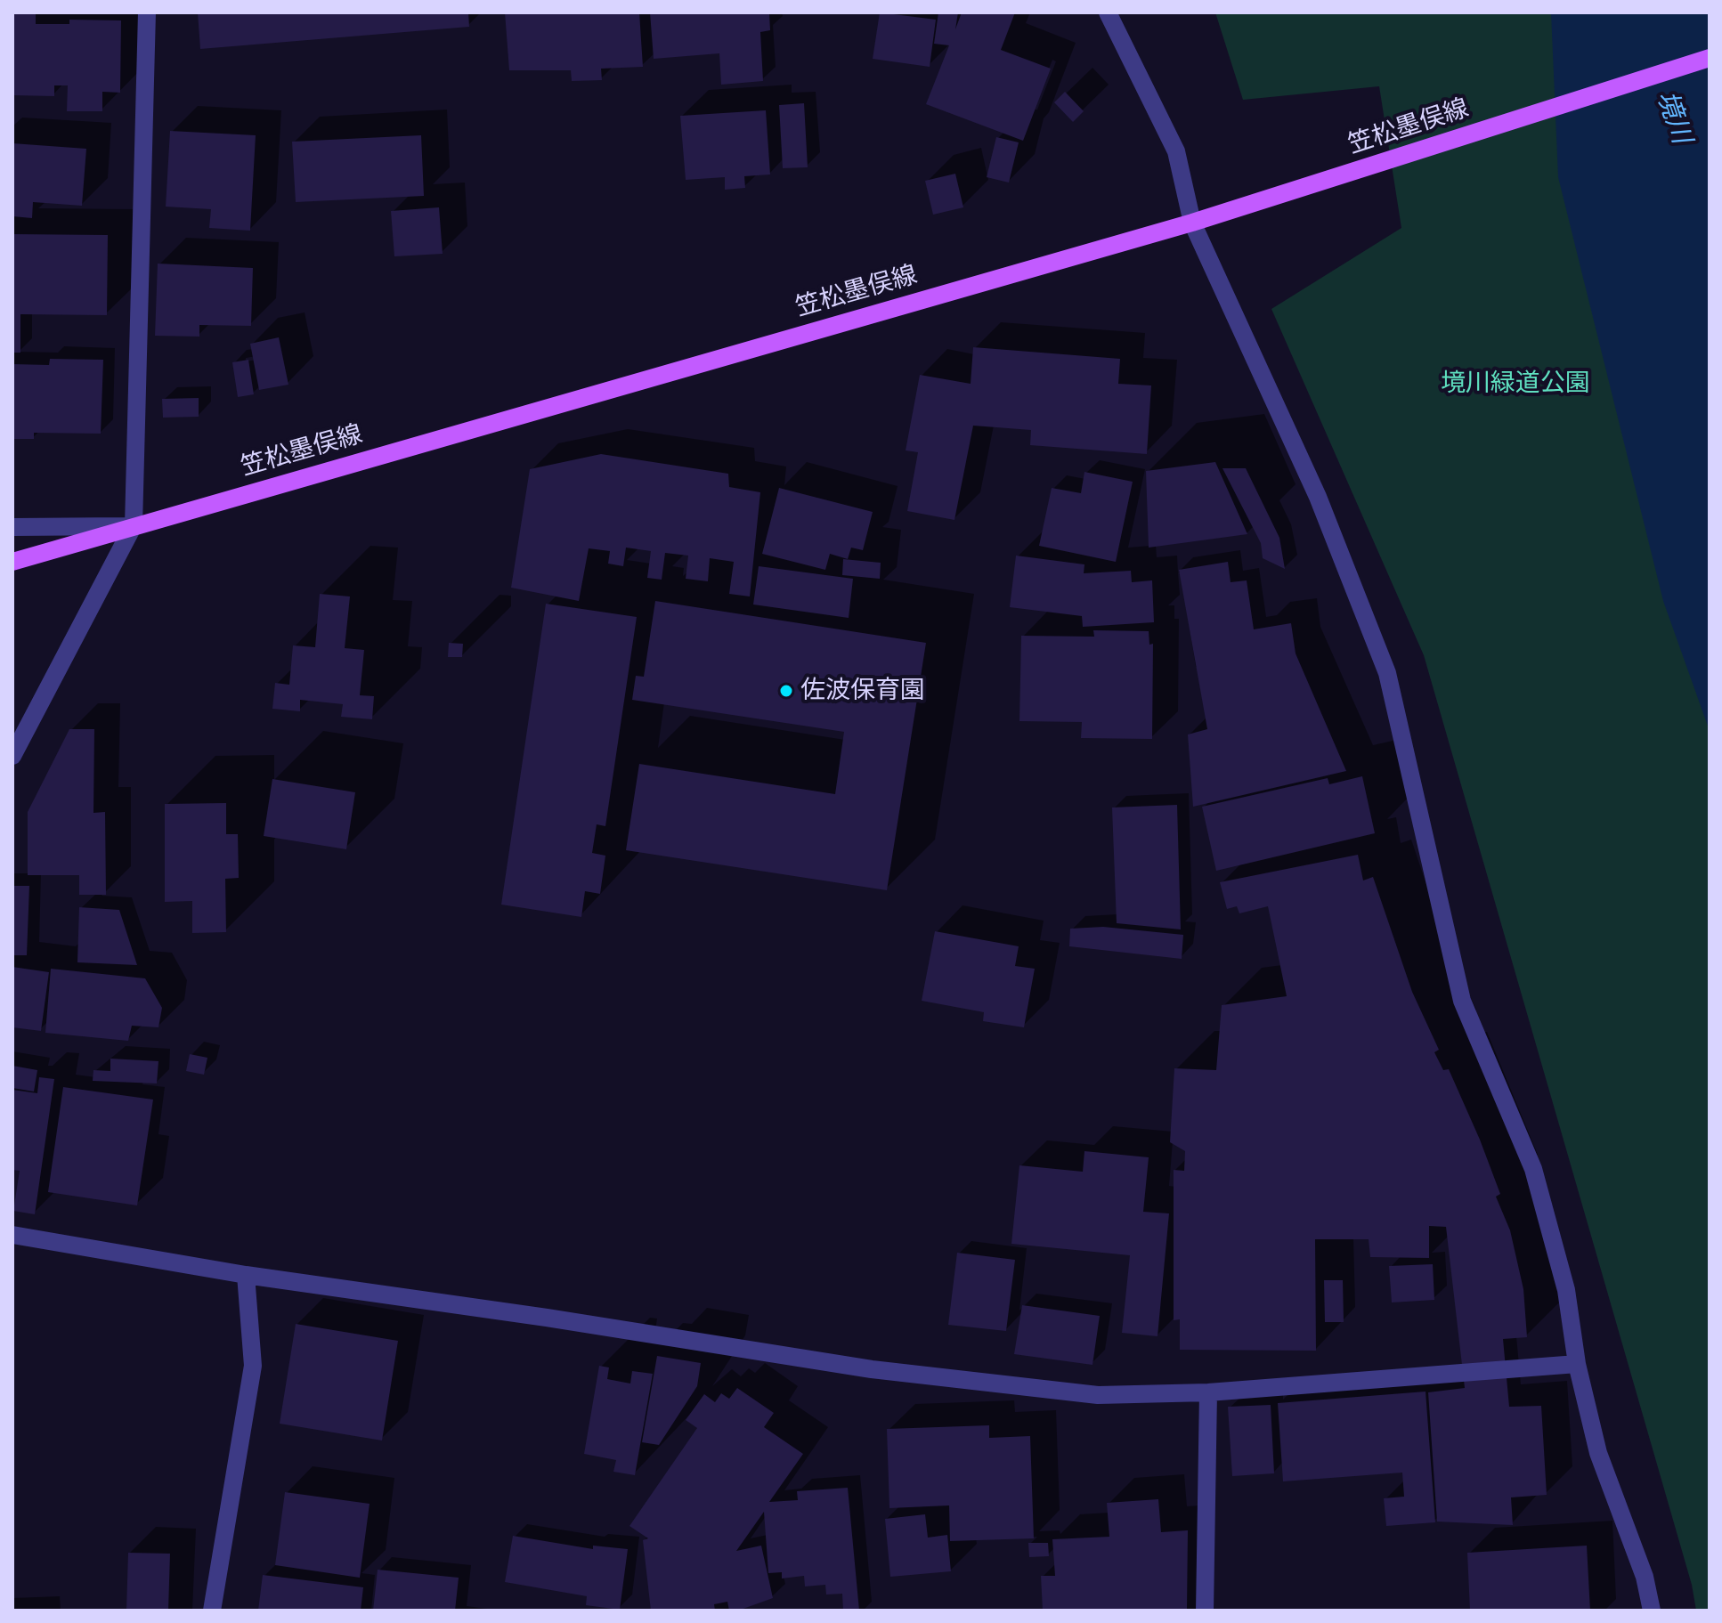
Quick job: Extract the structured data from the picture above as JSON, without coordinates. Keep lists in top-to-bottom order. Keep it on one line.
{"streets":{"main road":["笠松墨俣線"]},"water":["境川"],"parks":["境川緑道公園"],"places":["佐波保育園"]}
